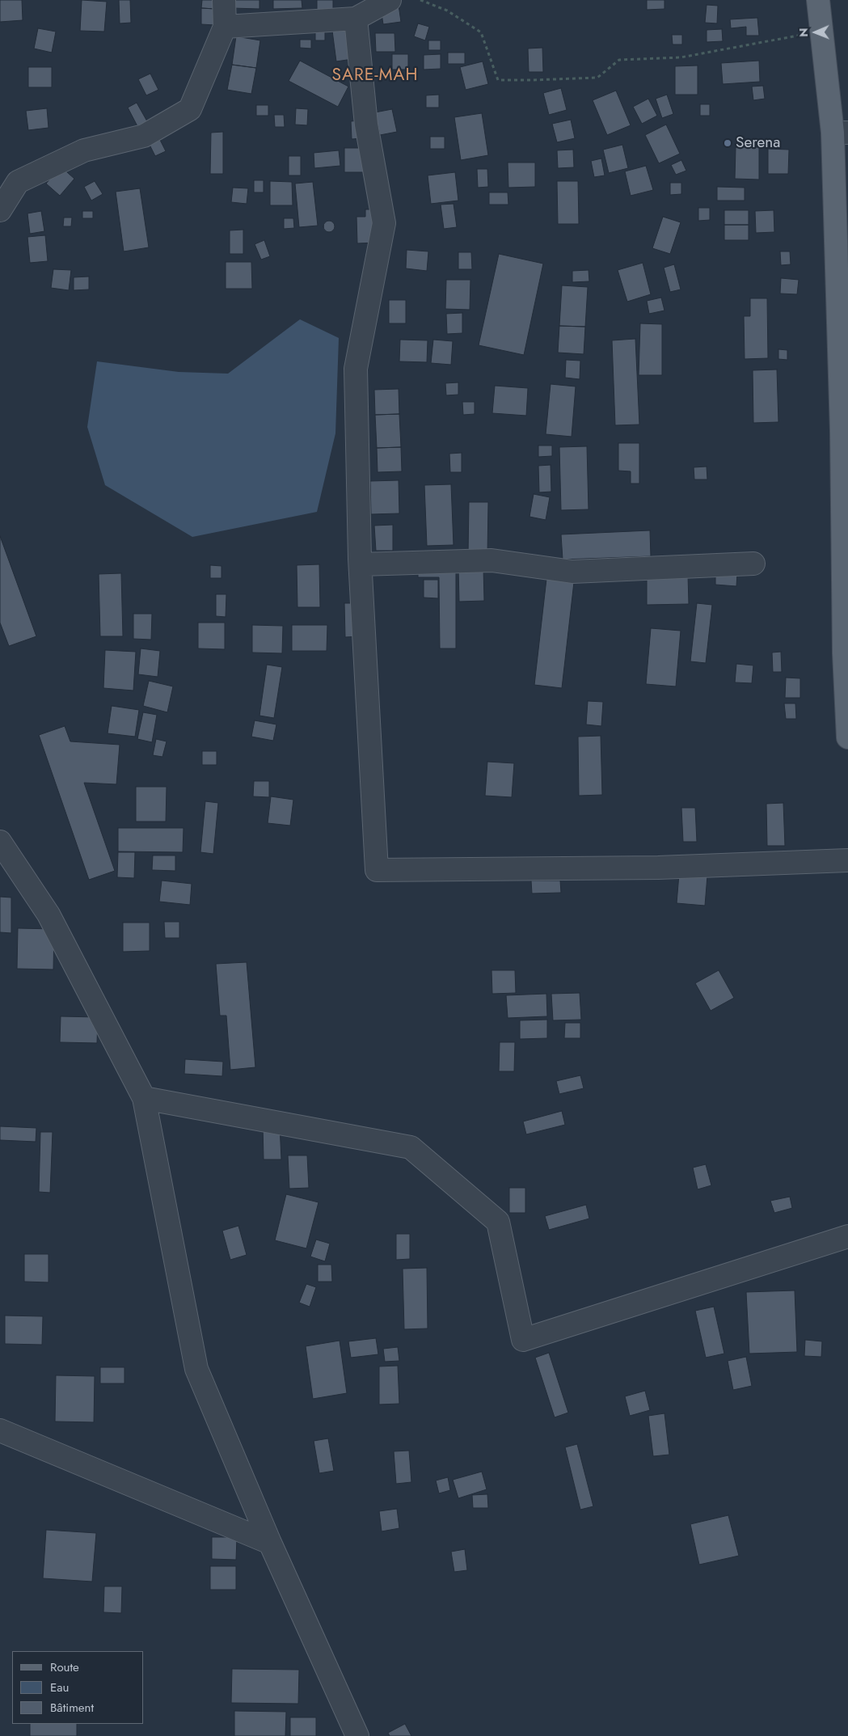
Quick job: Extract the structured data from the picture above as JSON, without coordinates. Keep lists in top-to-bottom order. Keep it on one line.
{"districts":["SARE-MAH"],"places":["Serena"],"legend":["Route","Eau","Bâtiment"],"north":"left"}
